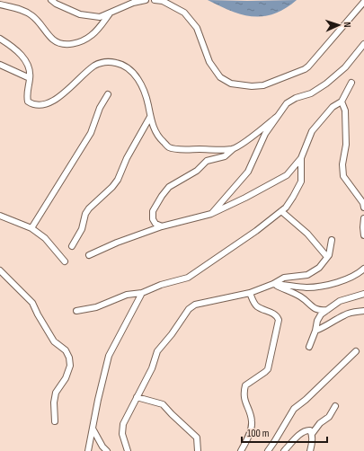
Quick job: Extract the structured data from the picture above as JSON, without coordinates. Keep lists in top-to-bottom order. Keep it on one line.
{"scale_bar":"100 m","north":"right"}
